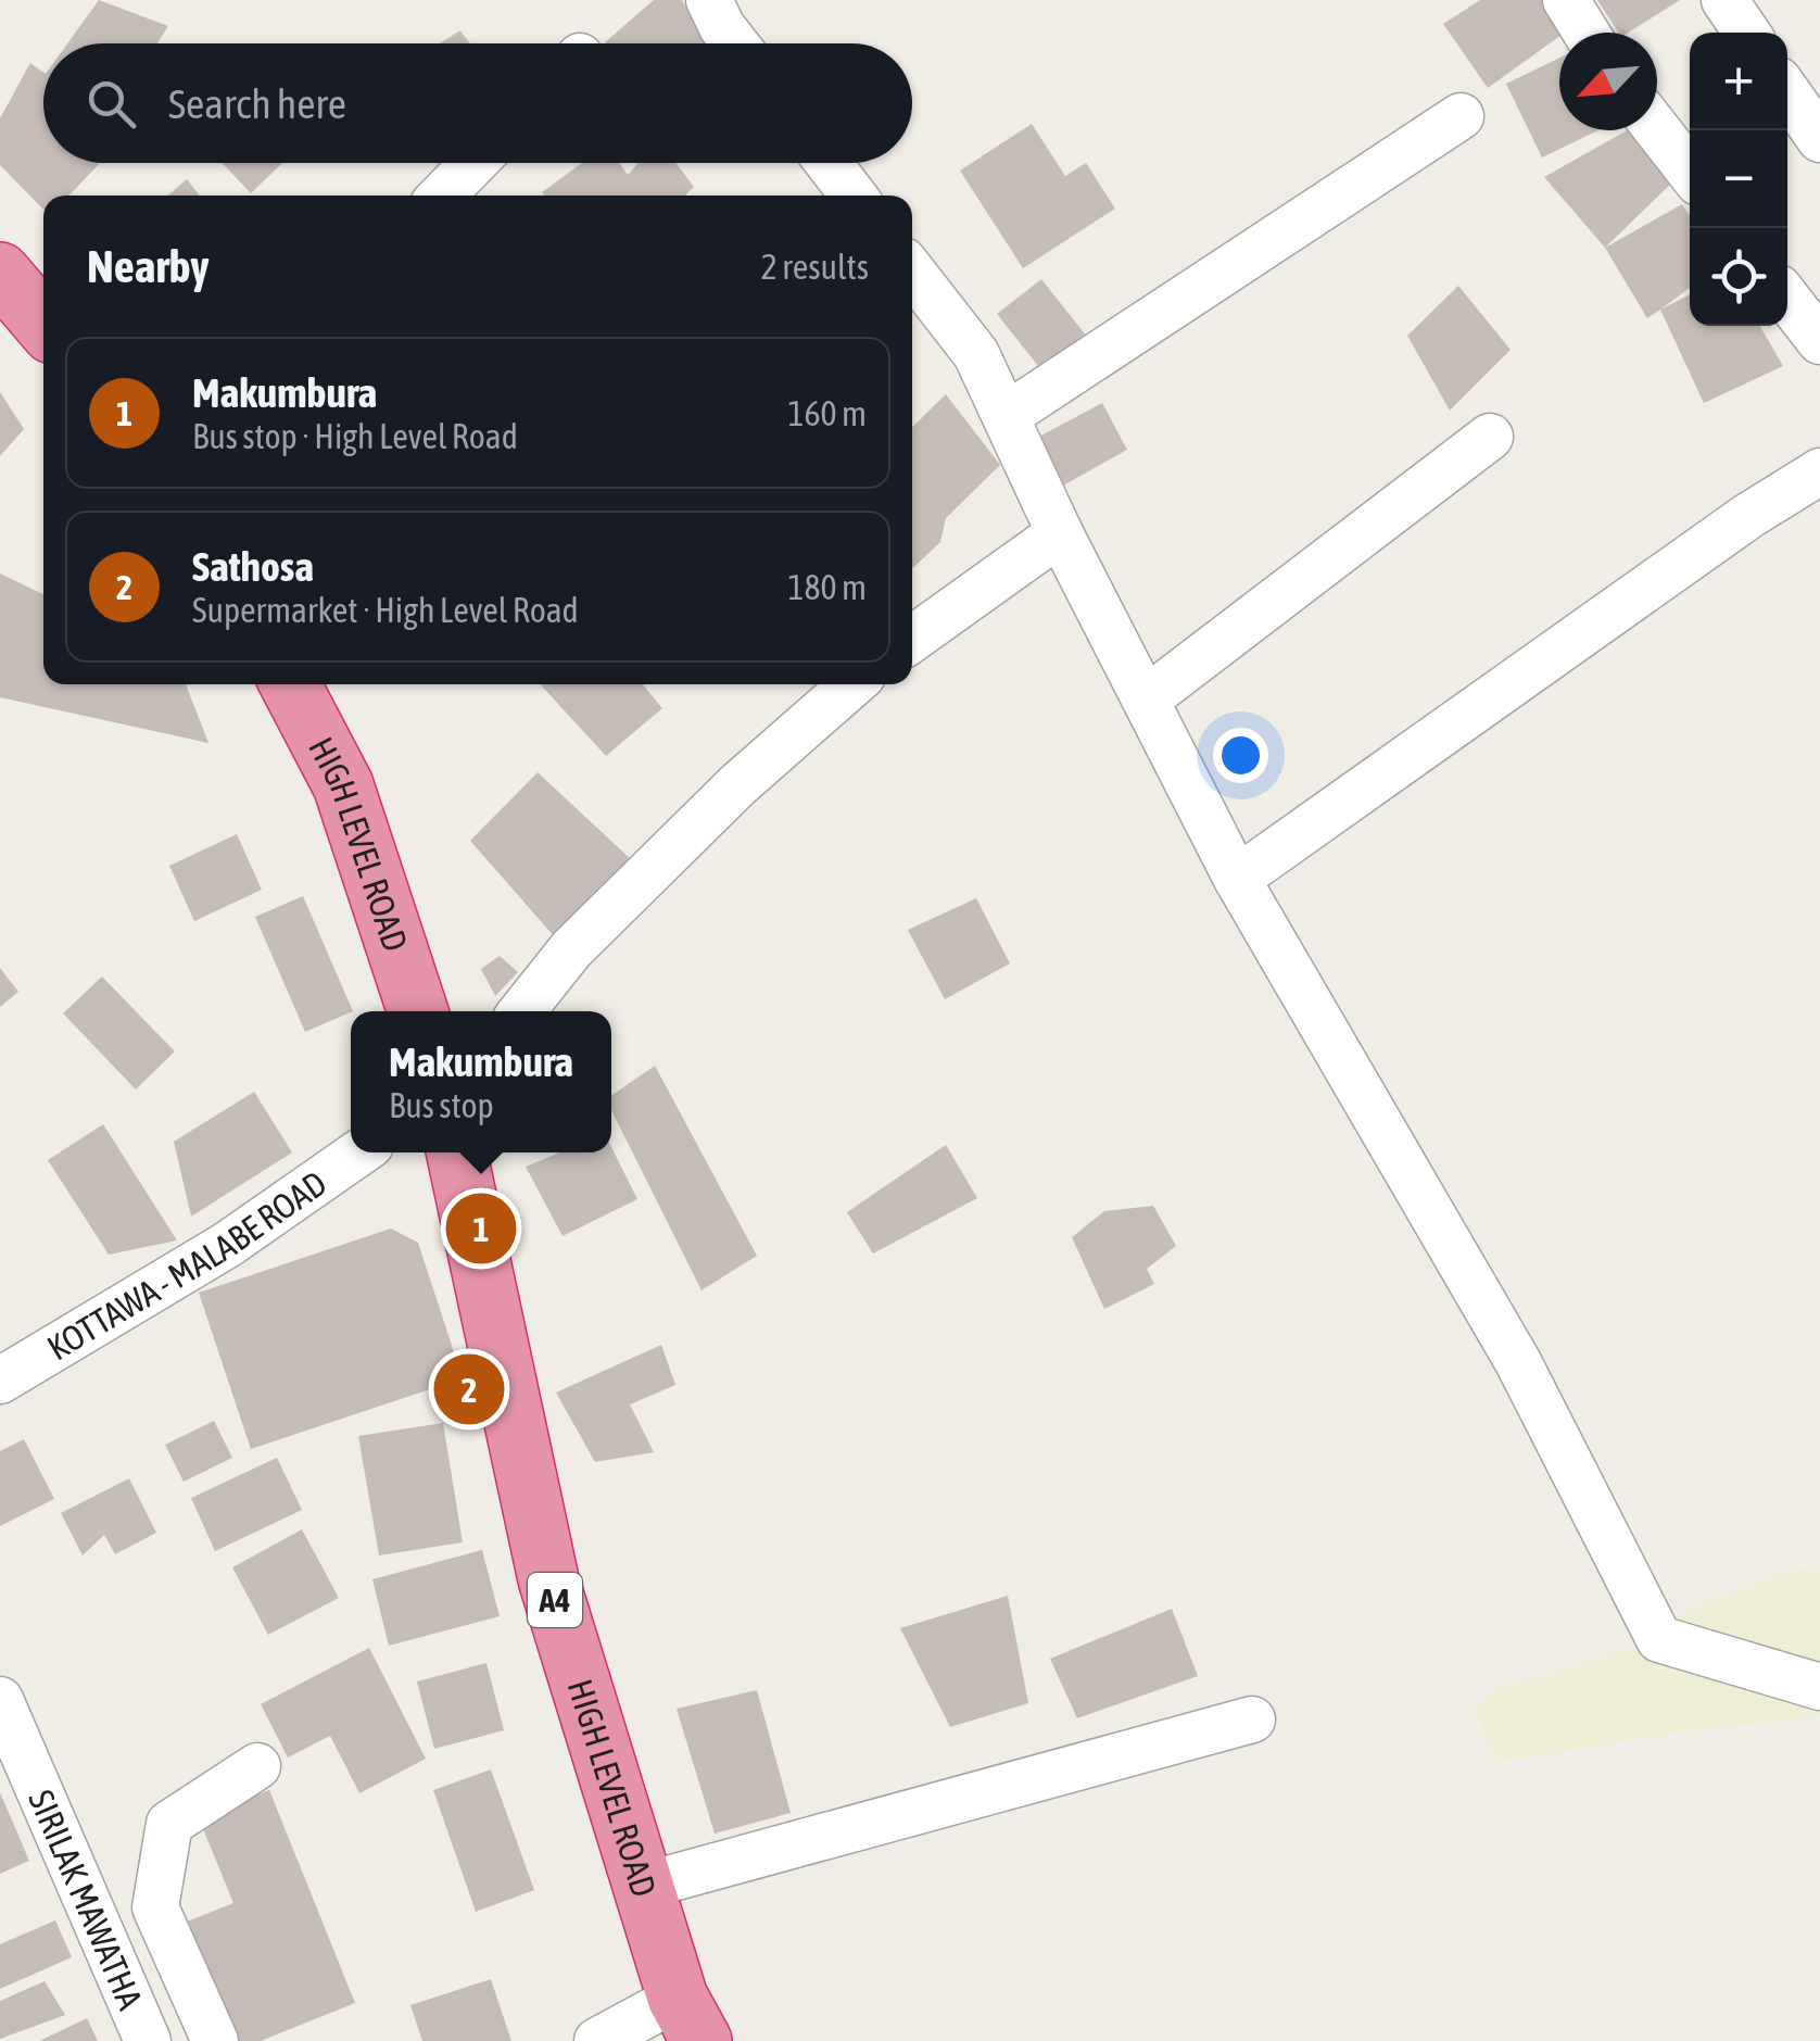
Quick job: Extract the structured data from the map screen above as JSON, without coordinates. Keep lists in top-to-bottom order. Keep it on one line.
{"streets":{"highway":["HIGH LEVEL ROAD","A4"],"street":["KOTTAWA - MALABE ROAD","SIRILAK MAWATHA"]},"north":"bottom left","page":{"map_buttons":["+","−"],"search":"Search here","heading":["Nearby","2 results"],"list":[{"mark":"1","name":"Makumbura","note":"Bus stop · High Level Road","value":"160 m"},{"mark":"2","name":"Sathosa","note":"Supermarket · High Level Road","value":"180 m"}],"popup":["Makumbura","Bus stop"],"pins":["1","2"]}}
